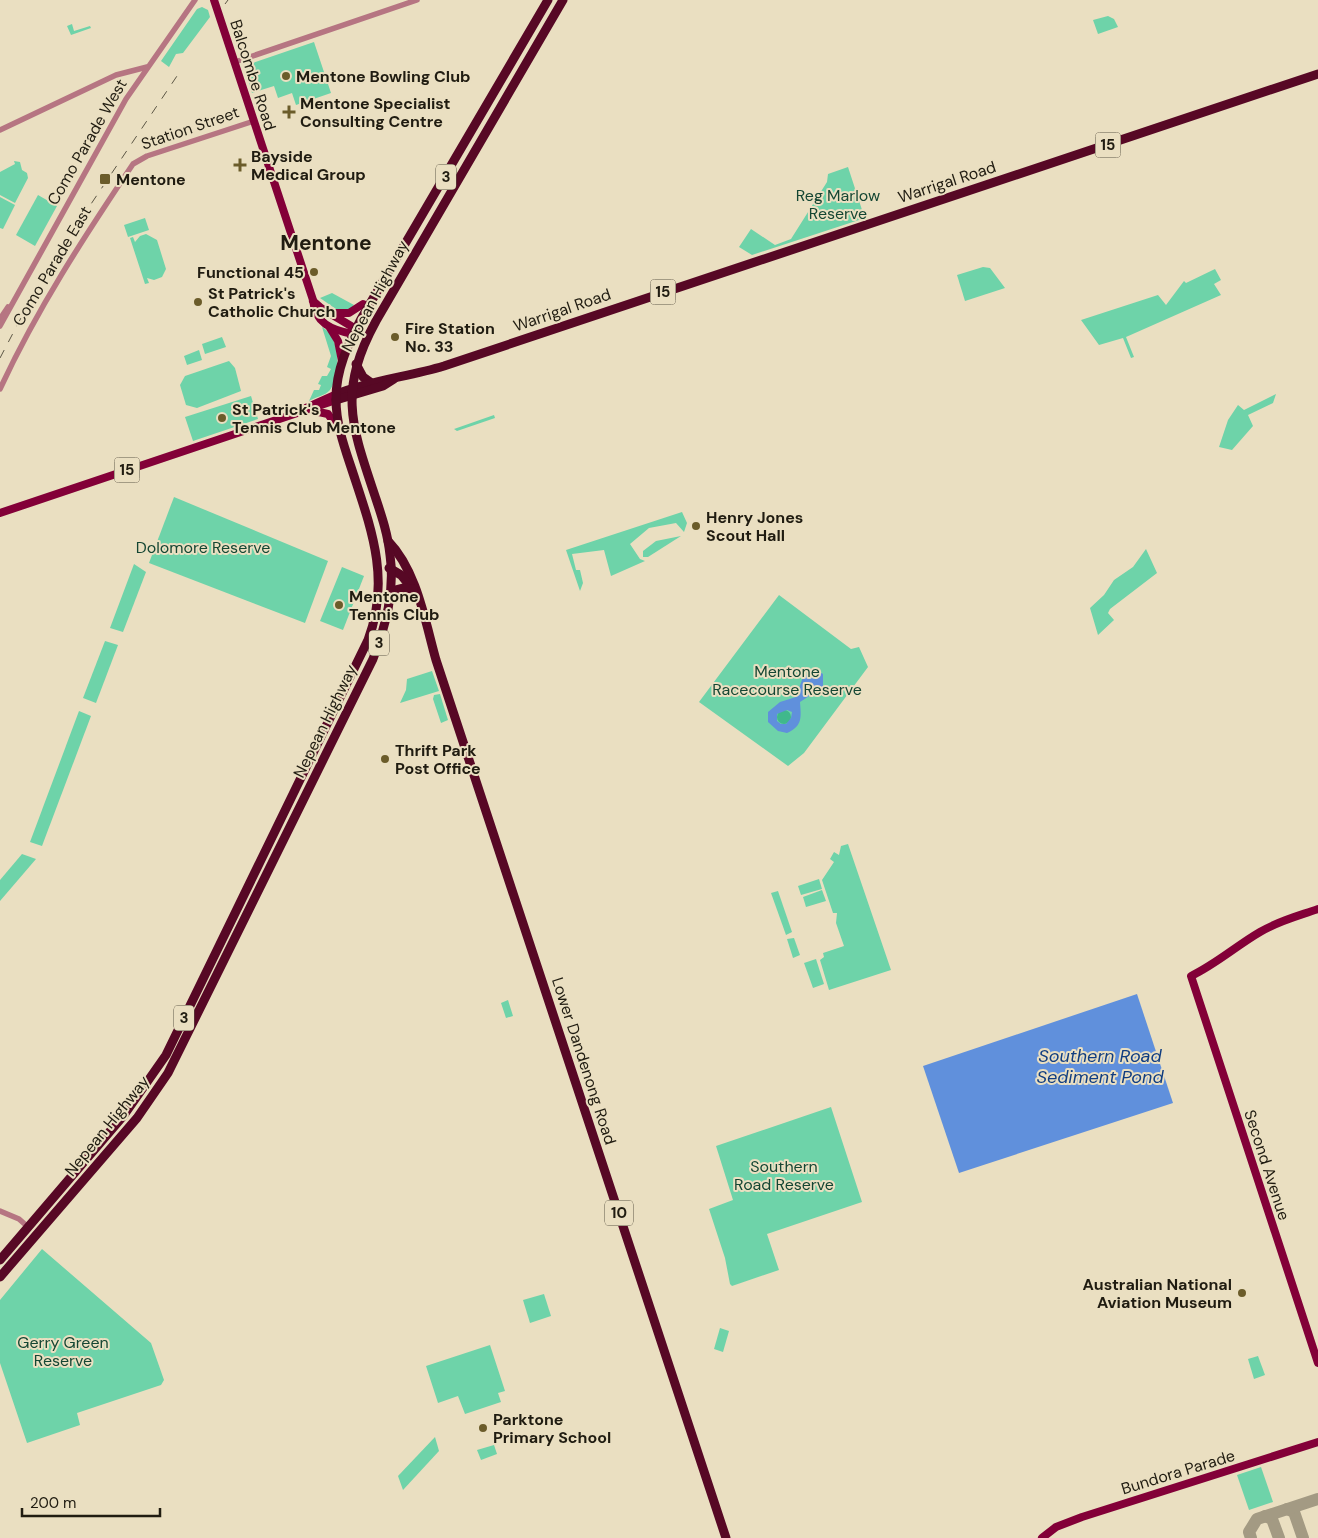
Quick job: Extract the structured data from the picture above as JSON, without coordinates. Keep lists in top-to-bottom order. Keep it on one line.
{"streets":{"highway":["15","3","Warrigal Road","Nepean Highway","Lower Dandenong Road","10"],"main road":["Balcombe Road","Second Avenue","Bundora Parade"],"street":["Station Street","Como Parade West","Como Parade East"]},"crossings":[["Balcombe Road","Station Street"],["Balcombe Road","Nepean Highway"],["Station Street","Como Parade East"],["Warrigal Road","Nepean Highway"],["Nepean Highway","Lower Dandenong Road"]],"districts":["Mentone"],"water":["Southern Road Sediment Pond"],"parks":["Reg Marlow Reserve","Dolomore Reserve","Mentone Racecourse Reserve","Southern Road Reserve","Gerry Green Reserve"],"places":{"other":["Mentone Bowling Club","Functional 45","St Patrick's Catholic Church","Fire Station No. 33","St Patrick's Tennis Club Mentone","Henry Jones Scout Hall","Mentone Tennis Club","Thrift Park Post Office","Australian National Aviation Museum","Parktone Primary School"],"health":["Mentone Specialist Consulting Centre","Bayside Medical Group"],"transit":["Mentone"]},"scale_bar":"200 m"}
